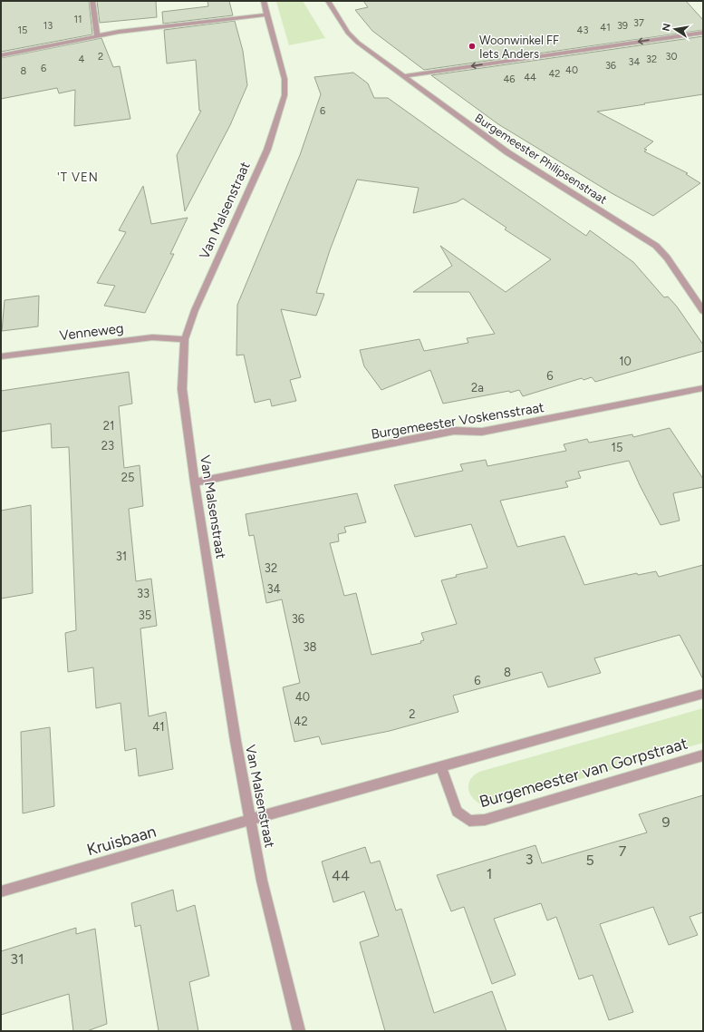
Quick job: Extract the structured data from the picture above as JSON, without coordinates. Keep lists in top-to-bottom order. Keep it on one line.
{"streets":{"street":["Burgemeester Philipsenstraat","Van Malsenstraat","Venneweg","Burgemeester Voskensstraat","Burgemeester van Gorpstraat","Kruisbaan"]},"crossings":[["Van Malsenstraat","Venneweg"],["Van Malsenstraat","Burgemeester Voskensstraat"],["Van Malsenstraat","Kruisbaan"]],"districts":["'T VEN"],"places":["Woonwinkel FF Iets Anders"],"house_numbers":["11","37","13","39","41","15","43","2","30","4","32","34","36","6","40","8","42","44","46","6","10","6","2a","21","23","15","25","31","32","34","33","35","36","38","8","6","40","2","42","41","9","7","3","5","1","44","31"],"north":"left"}
